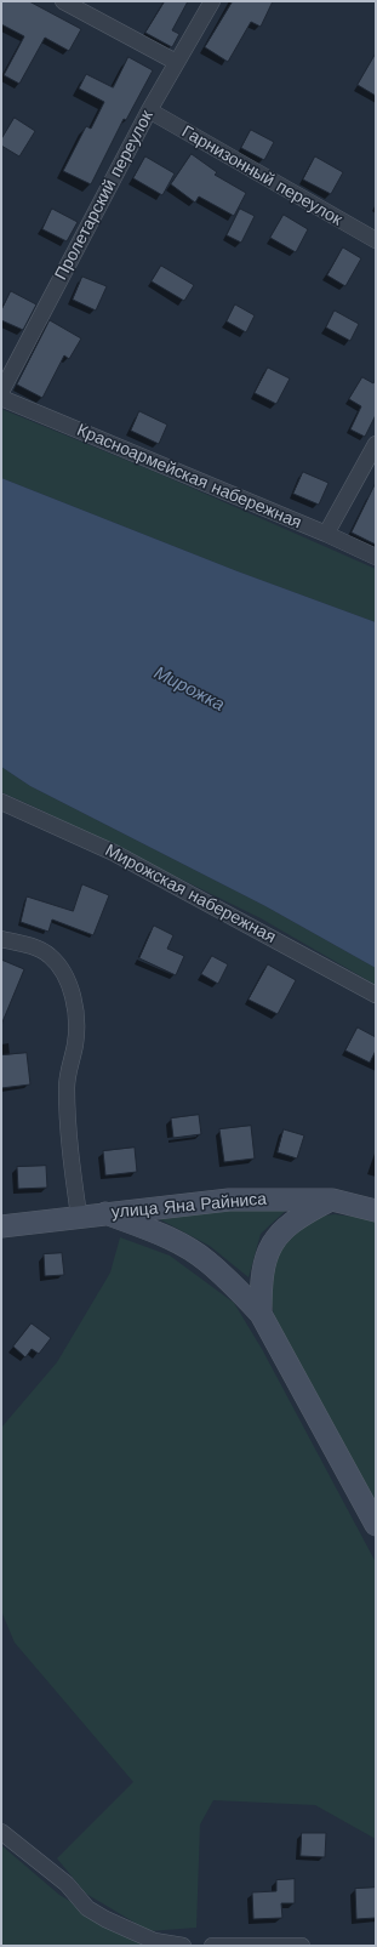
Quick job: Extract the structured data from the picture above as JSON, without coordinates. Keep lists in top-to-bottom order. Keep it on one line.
{"streets":{"street":["Гарнизонный переулок","Пролетарский переулок","Красноармейская набережная","Мирожская набережная","улица Яна Райниса"]},"crossings":[["Гарнизонный переулок","Пролетарский переулок"]],"water":["Мирожка"]}
